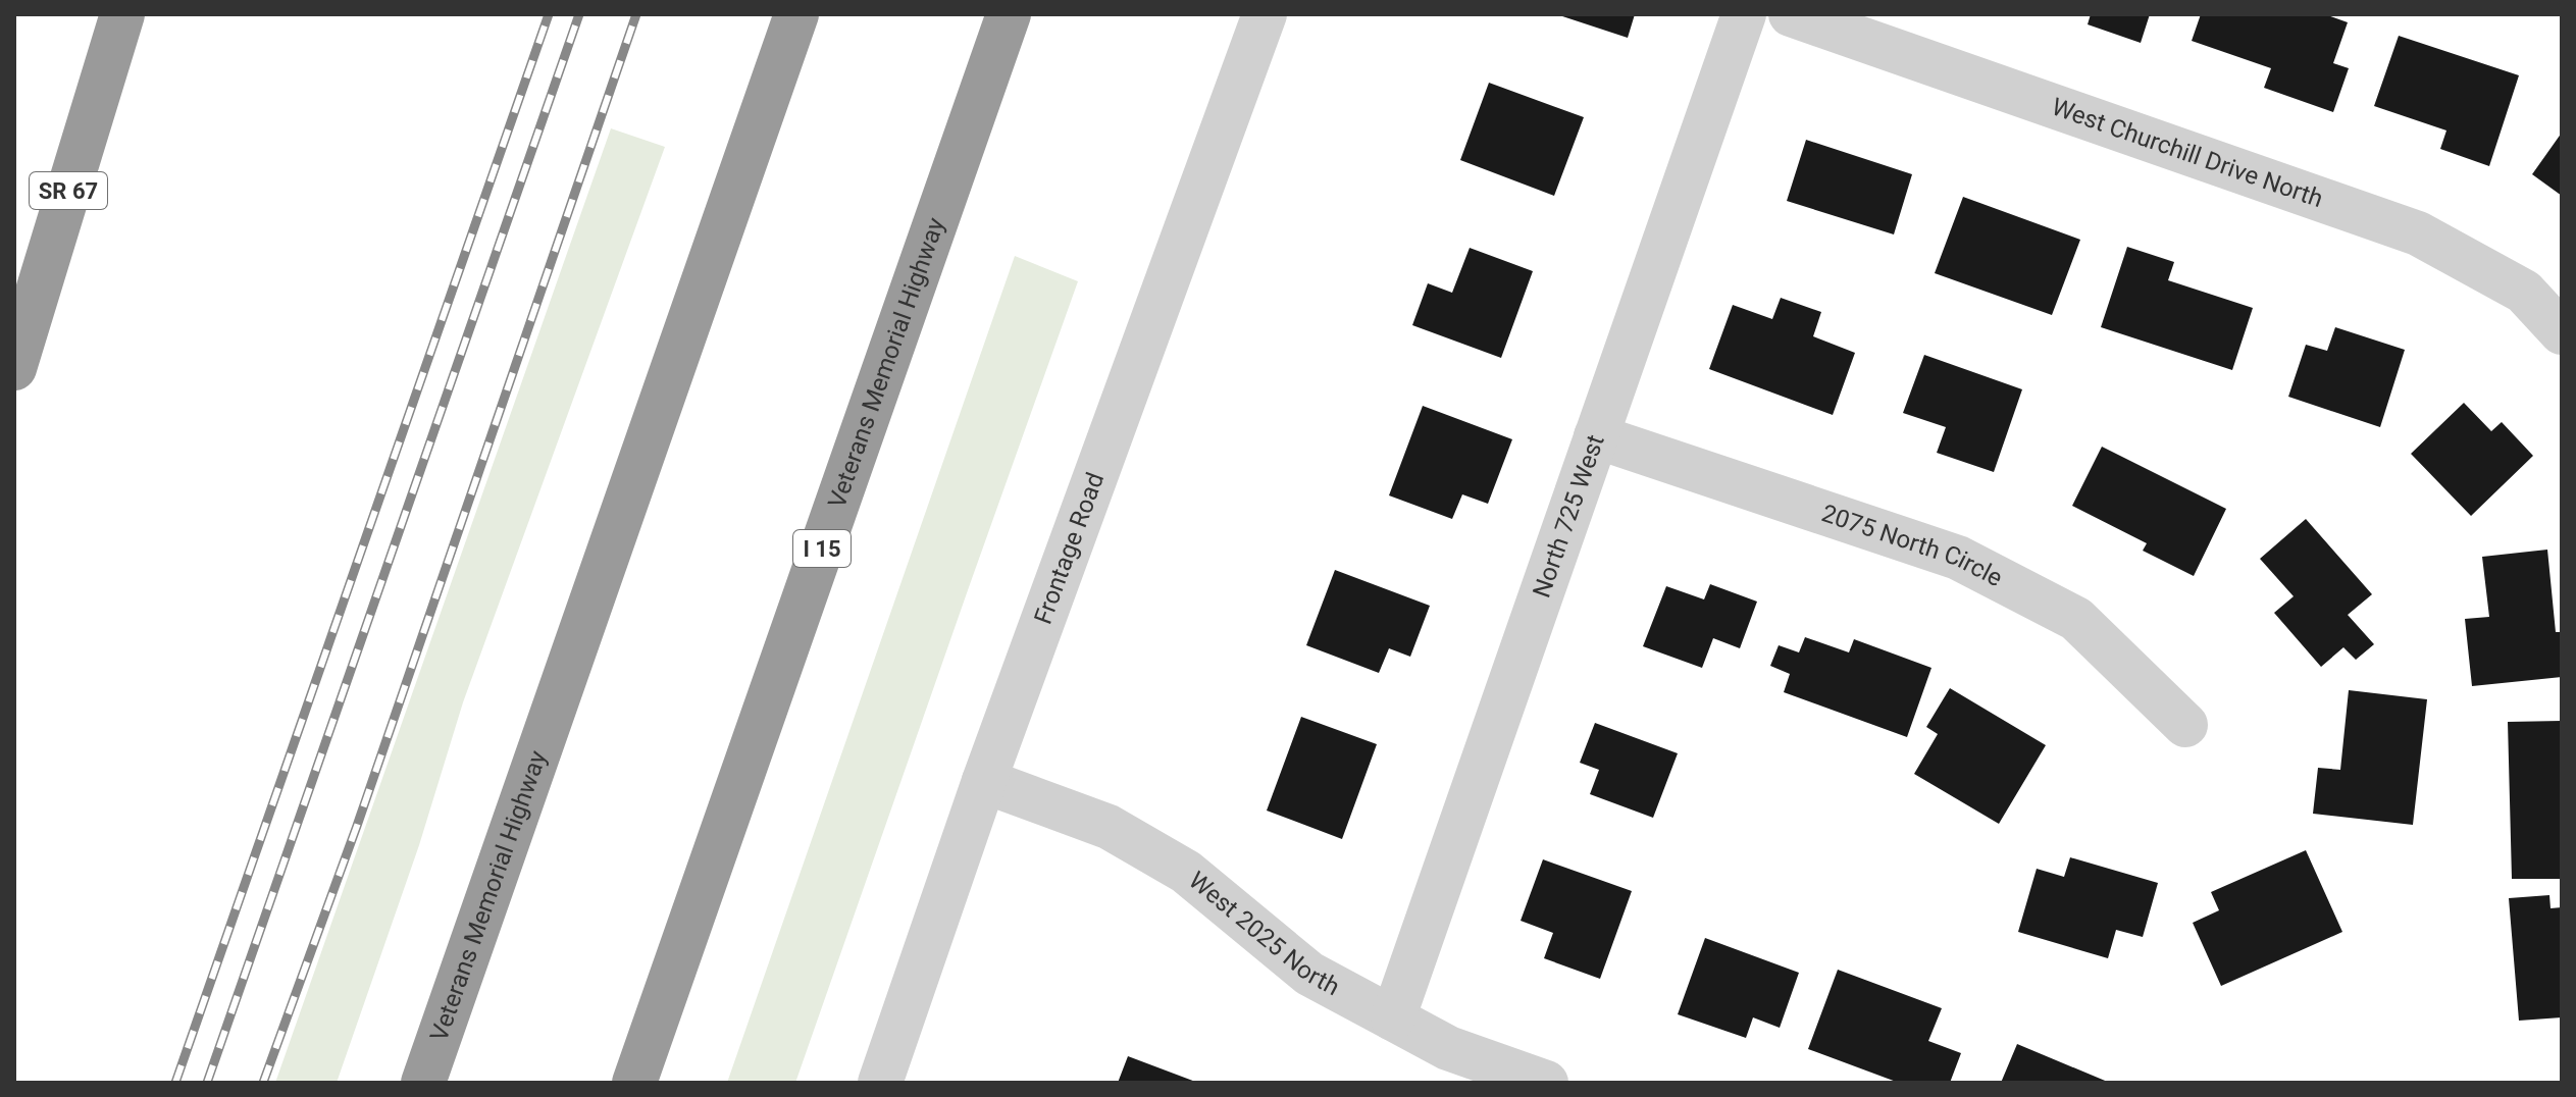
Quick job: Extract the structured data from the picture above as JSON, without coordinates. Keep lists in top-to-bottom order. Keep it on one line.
{"streets":{"highway":["SR 67","Veterans Memorial Highway","I 15"],"street":["West Churchill Drive North","North 725 West","2075 North Circle","Frontage Road","West 2025 North"]},"crossings":[["North 725 West","2075 North Circle"],["North 725 West","West 2025 North"],["Frontage Road","West 2025 North"]]}
